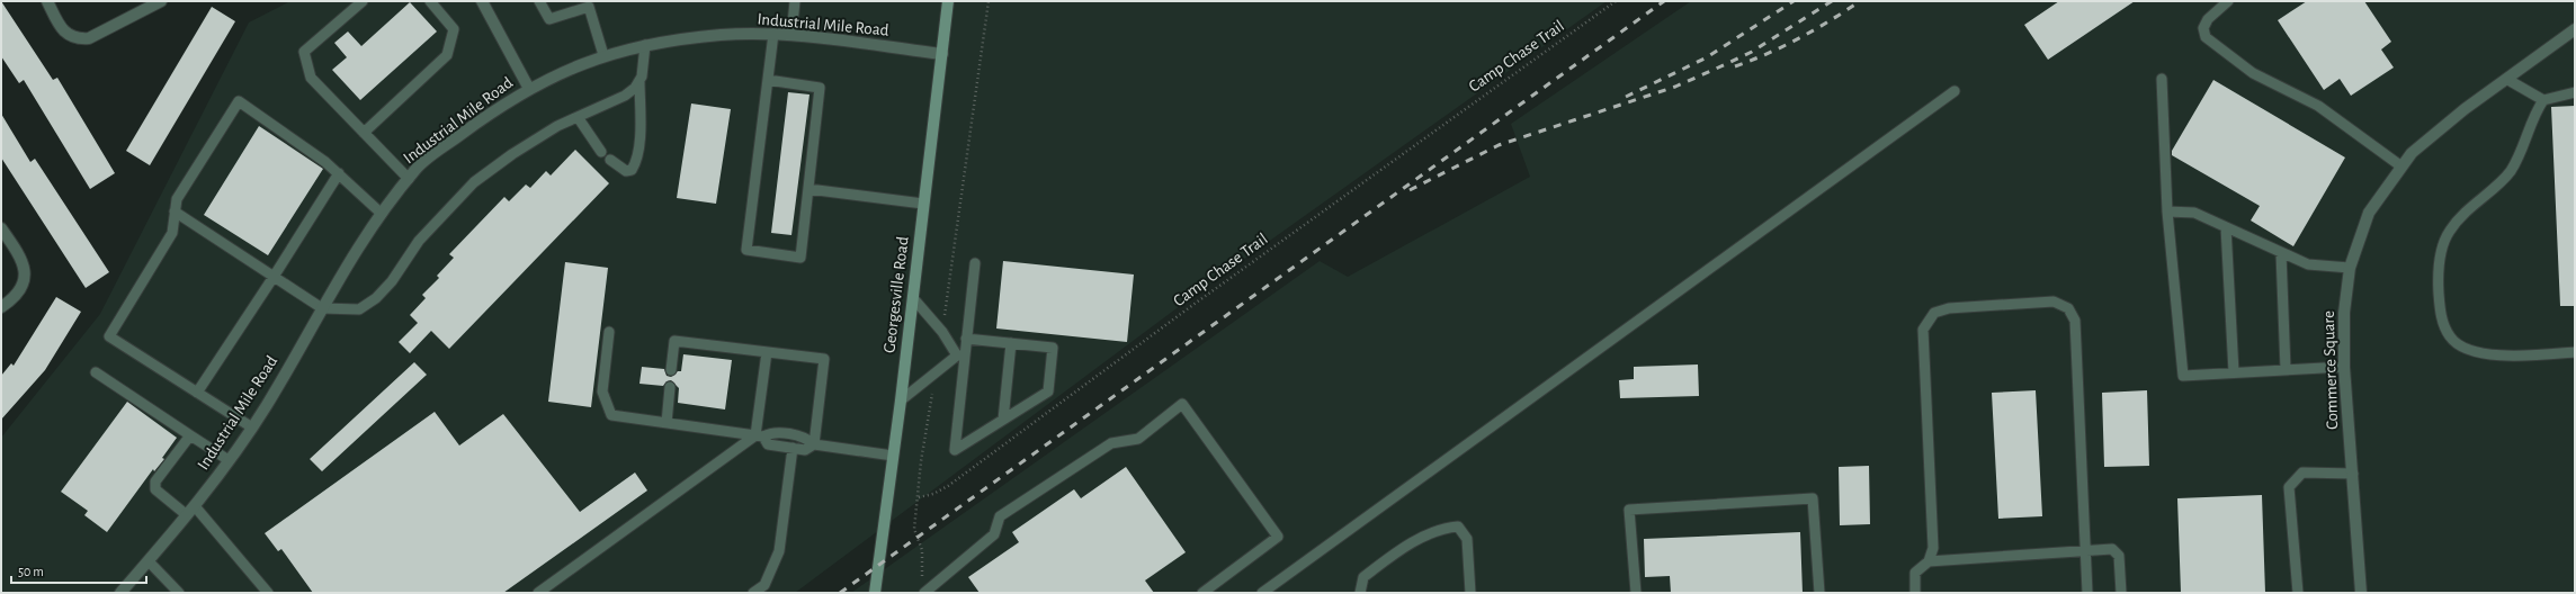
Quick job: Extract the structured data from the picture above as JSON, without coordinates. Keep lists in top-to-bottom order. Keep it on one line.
{"streets":{"main road":["Georgesville Road"],"street":["Industrial Mile Road","Commerce Square"],"path":["Camp Chase Trail"]},"crossings":[["Industrial Mile Road","Georgesville Road"]],"scale_bar":"50 m"}
